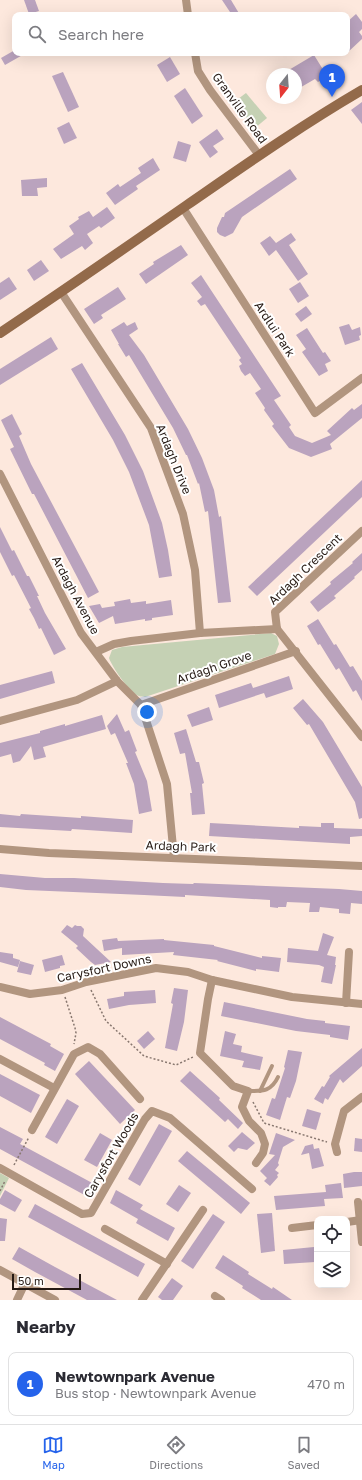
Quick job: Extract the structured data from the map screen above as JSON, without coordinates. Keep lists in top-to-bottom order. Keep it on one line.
{"streets":{"street":["Granville Road","Ardlui Park","Ardagh Drive","Ardagh Crescent","Ardagh Avenue","Ardagh Grove","Ardagh Park","Carysfort Downs","Carysfort Woods"]},"crossings":[["Ardagh Avenue","Ardagh Grove"],["Ardagh Avenue","Ardagh Park"]],"scale_bar":"50 m","north":"bottom","page":{"search":"Search here","pins":"1","scale":"50 m","heading":"Nearby","list":[{"mark":"1","name":"Newtownpark Avenue","note":"Bus stop · Newtownpark Avenue","value":"470 m"}],"nav":["Map","Directions","Saved"]}}
